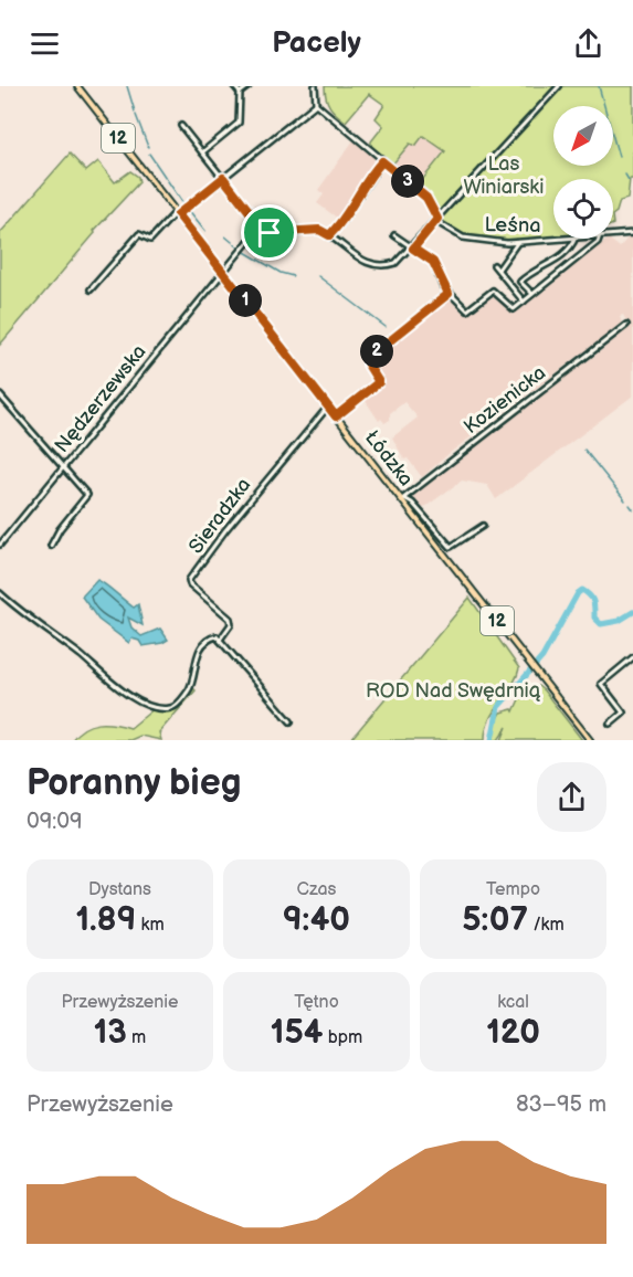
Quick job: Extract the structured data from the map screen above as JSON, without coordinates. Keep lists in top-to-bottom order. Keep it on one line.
{"streets":{"main road":["12","Łódzka"],"street":["Leśna","Nędzerzewska","Kozienicka","Sieradzka"]},"crossings":[["Nędzerzewska","Łódzka"],["Kozienicka","Łódzka"],["Łódzka","Sieradzka"]],"parks":["Las Winiarski","ROD Nad Swędrnią"],"north":"bottom left","page":{"header":"Pacely","pins":["3","1","2"],"heading":["Poranny bieg","09:09"],"stats":[["Dystans","1.89 km"],["Czas","9:40"],["Tempo","5:07 /km"],["Przewyższenie","13 m"],["Tętno","154 bpm"],["kcal","120"]],"chart":["Przewyższenie","83–95 m"]}}
